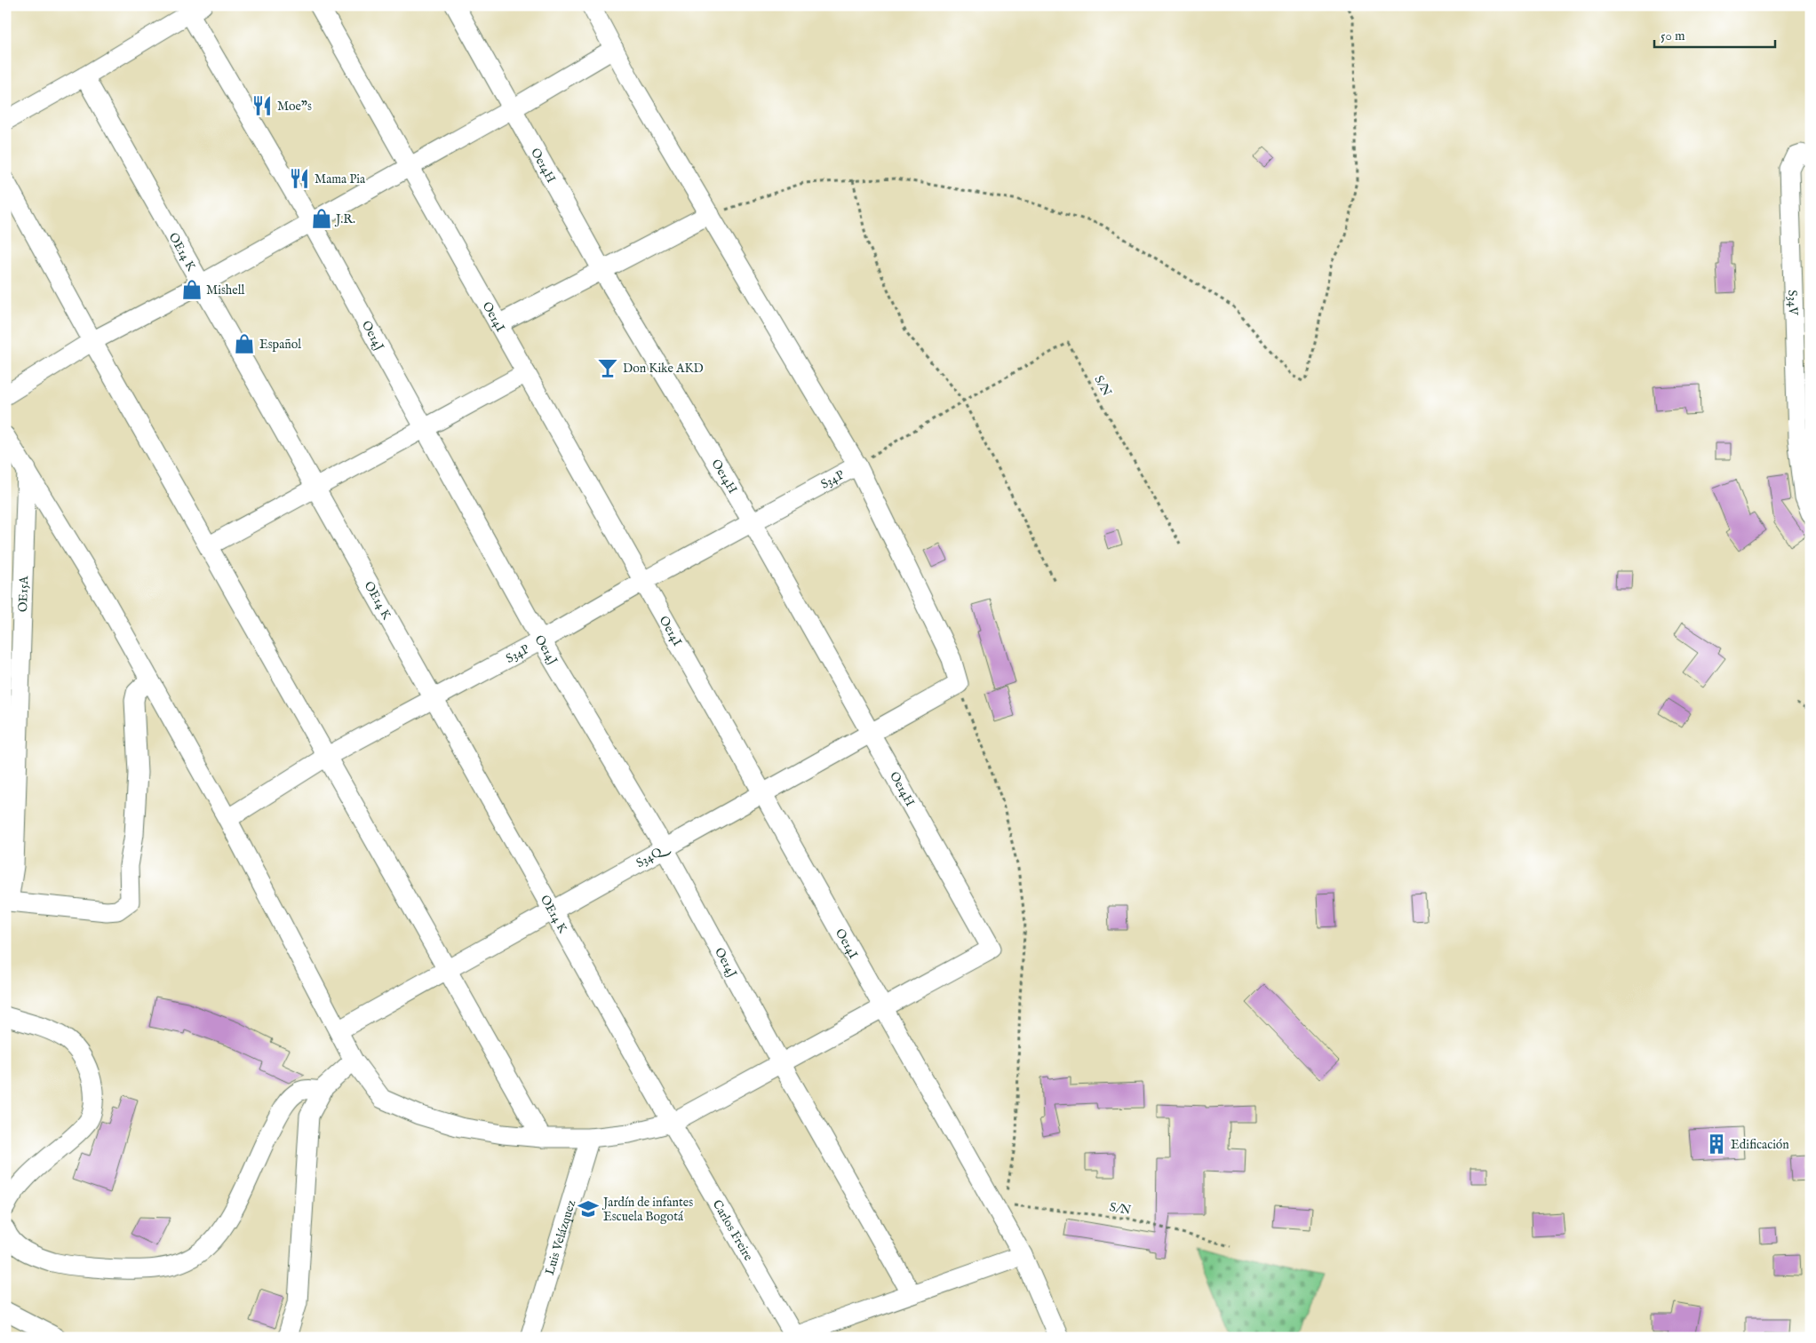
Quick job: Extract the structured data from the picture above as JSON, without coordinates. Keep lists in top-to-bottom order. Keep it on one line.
{"streets":{"street":["Oe14H","OE14 K","S34V","Oe14I","Oe14J","S34P","OE15A","S34Q","Carlos Freire","Luis Velázquez"],"path":["S/N"]},"crossings":[["Oe14H","Oe14I"],["Oe14H","S34P"],["Oe14H","S34Q"],["OE14 K","S34P"],["OE14 K","S34Q"],["OE14 K","Carlos Freire"],["Oe14I","S/N"],["Oe14I","S34P"],["Oe14I","S34Q"],["Oe14J","S34P"],["Oe14J","S34Q"],["S/N","S34P"]],"places":{"restaurant":["Moe\"s","Mama Pia"],"shop":["J.R.","Mishell","Español"],"bar":["Don Kike AKD"],"building":["Edificación"],"school or university":["Jardín de infantes Escuela Bogotá"]},"scale_bar":"50 m"}
